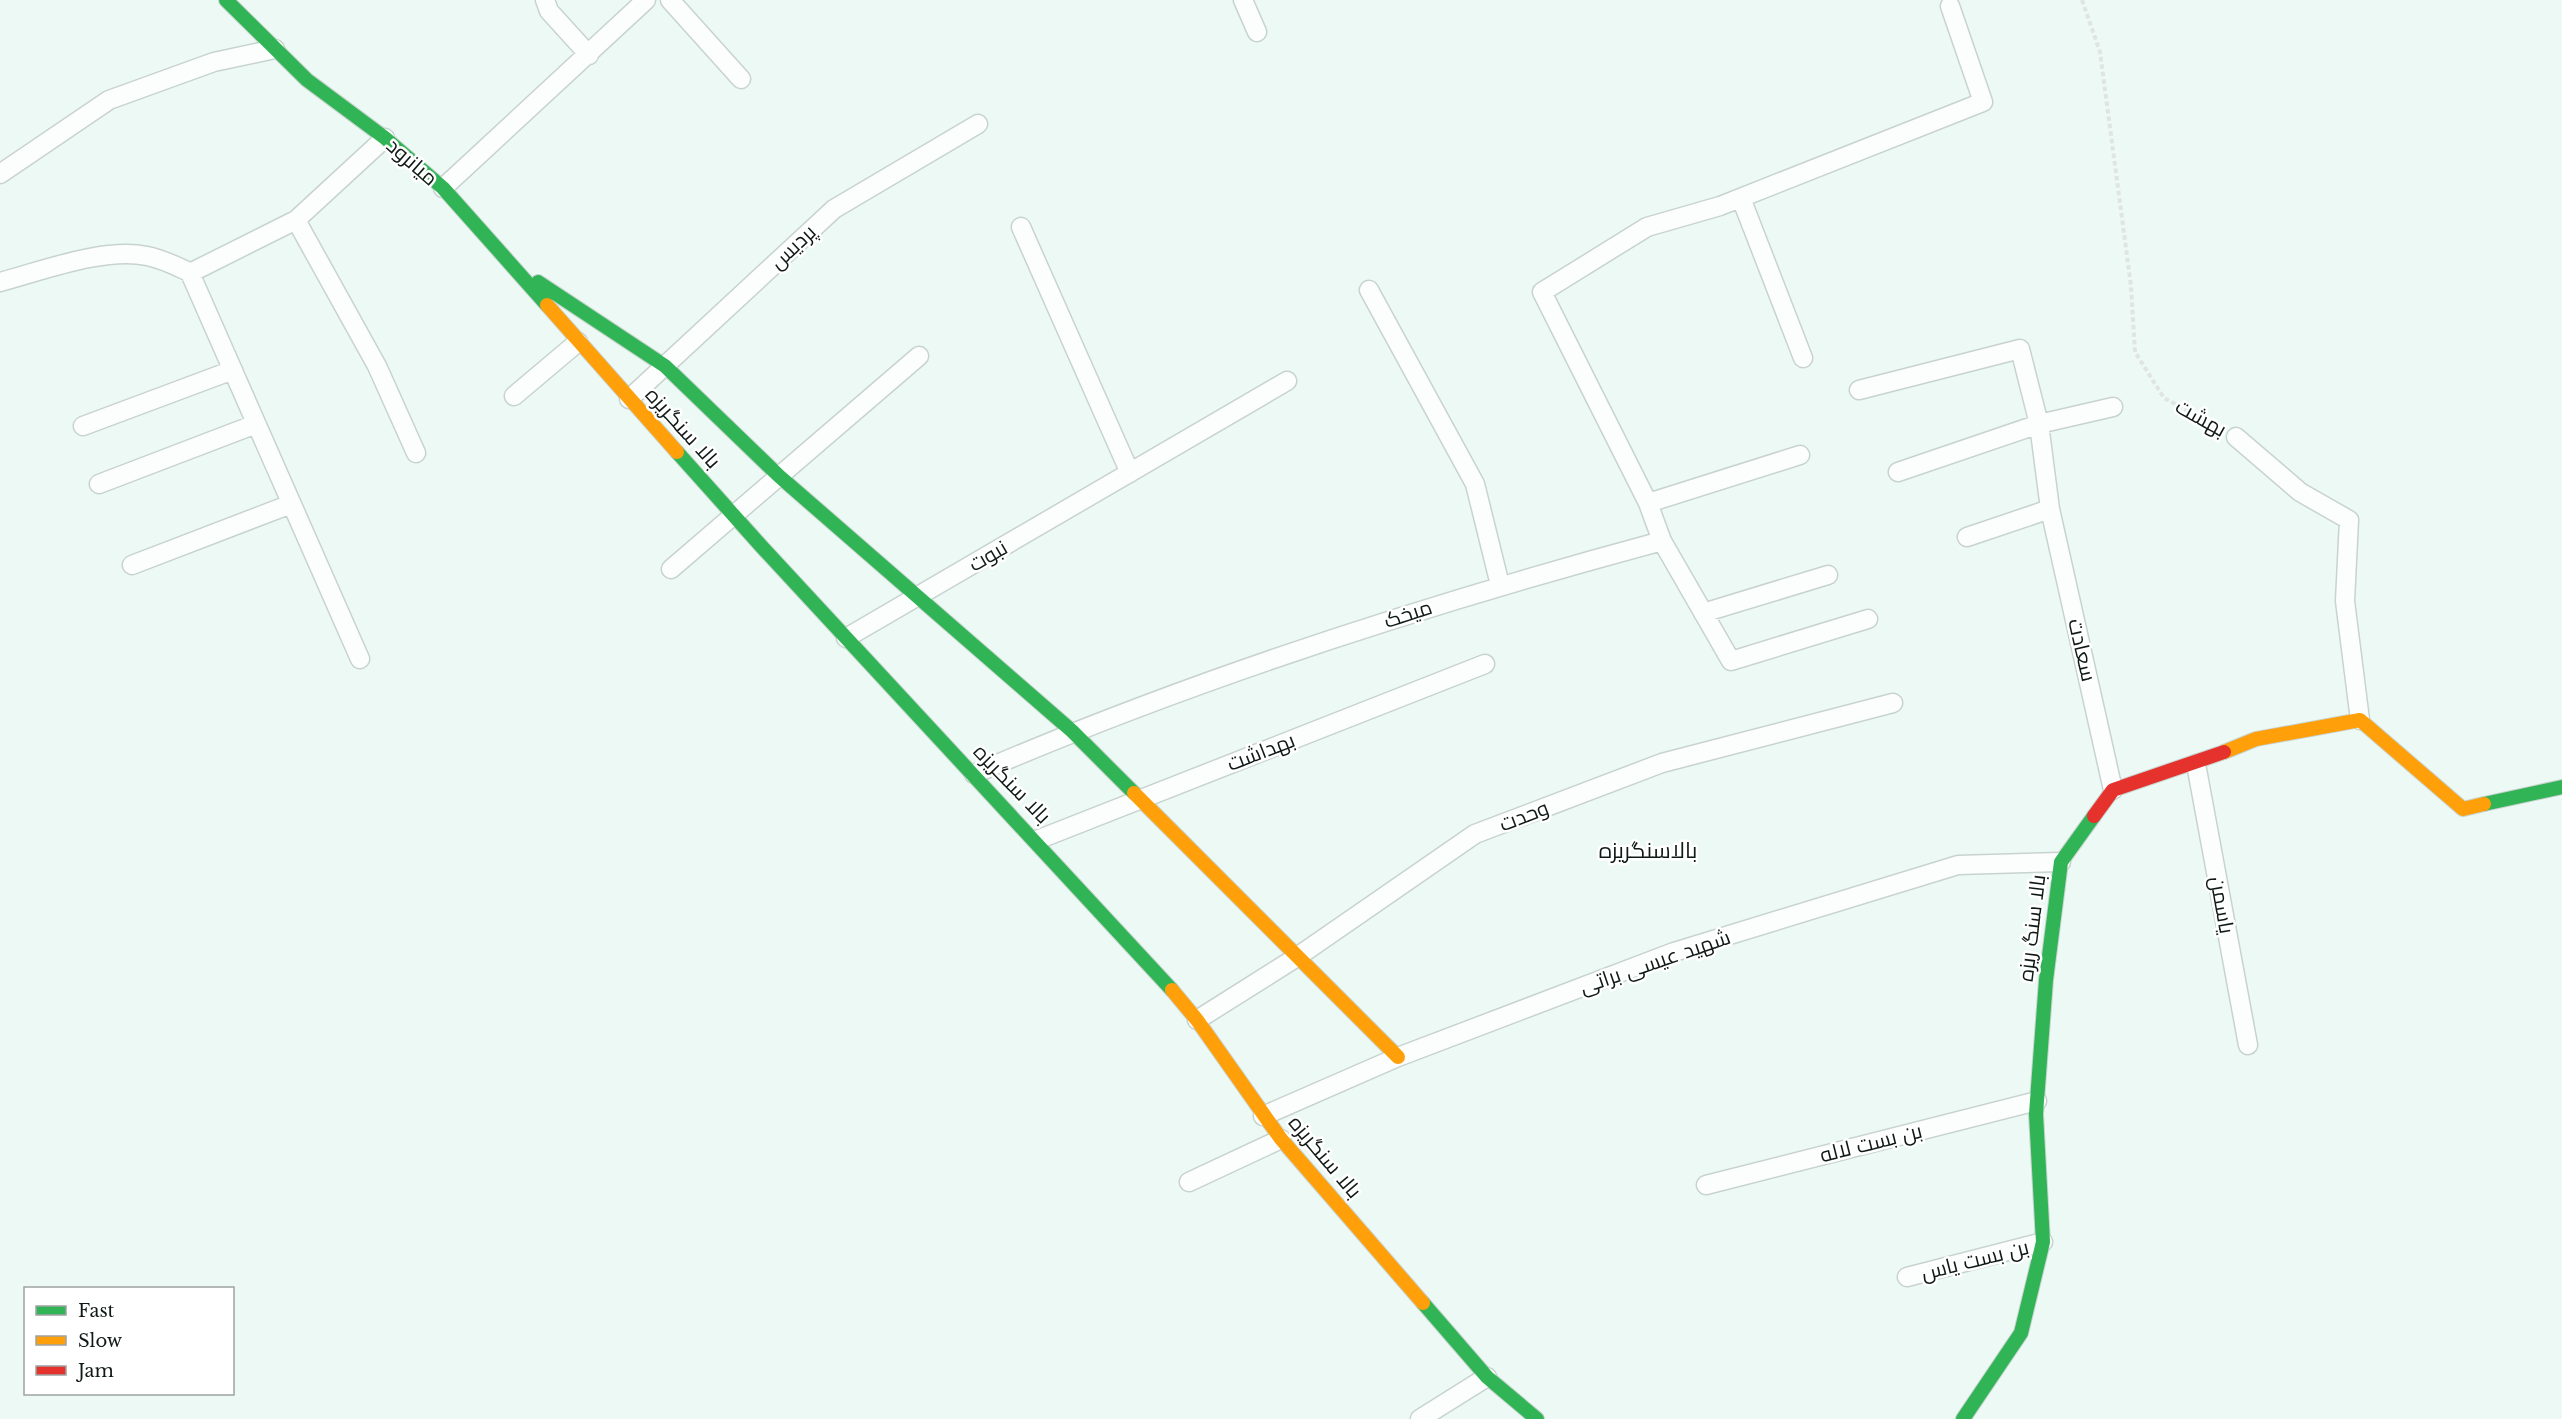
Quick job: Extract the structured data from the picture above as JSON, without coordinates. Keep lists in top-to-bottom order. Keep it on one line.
{"streets":{"street":["میانرود","پردیس","بهشت","بالا سنگریزه","نبوت","میخک","سعادت","بهداشت","وحدت","یاسمن","بالا سنگ ریزه","شهید عیسی براتی","بن بست لاله","بن بست یاس"]},"crossings":[["میانرود","بالا سنگریزه"],["پردیس","بالا سنگریزه"],["بالا سنگریزه","نبوت"],["بالا سنگریزه","میخک"],["بالا سنگریزه","بهداشت"],["بالا سنگریزه","وحدت"],["بالا سنگریزه","شهید عیسی براتی"],["سعادت","بالا سنگ ریزه"],["بالا سنگ ریزه","شهید عیسی براتی"],["بالا سنگ ریزه","بن بست لاله"],["بالا سنگ ریزه","بن بست یاس"]],"districts":["بالاسنگریزه"],"legend":["Fast","Slow","Jam"]}
